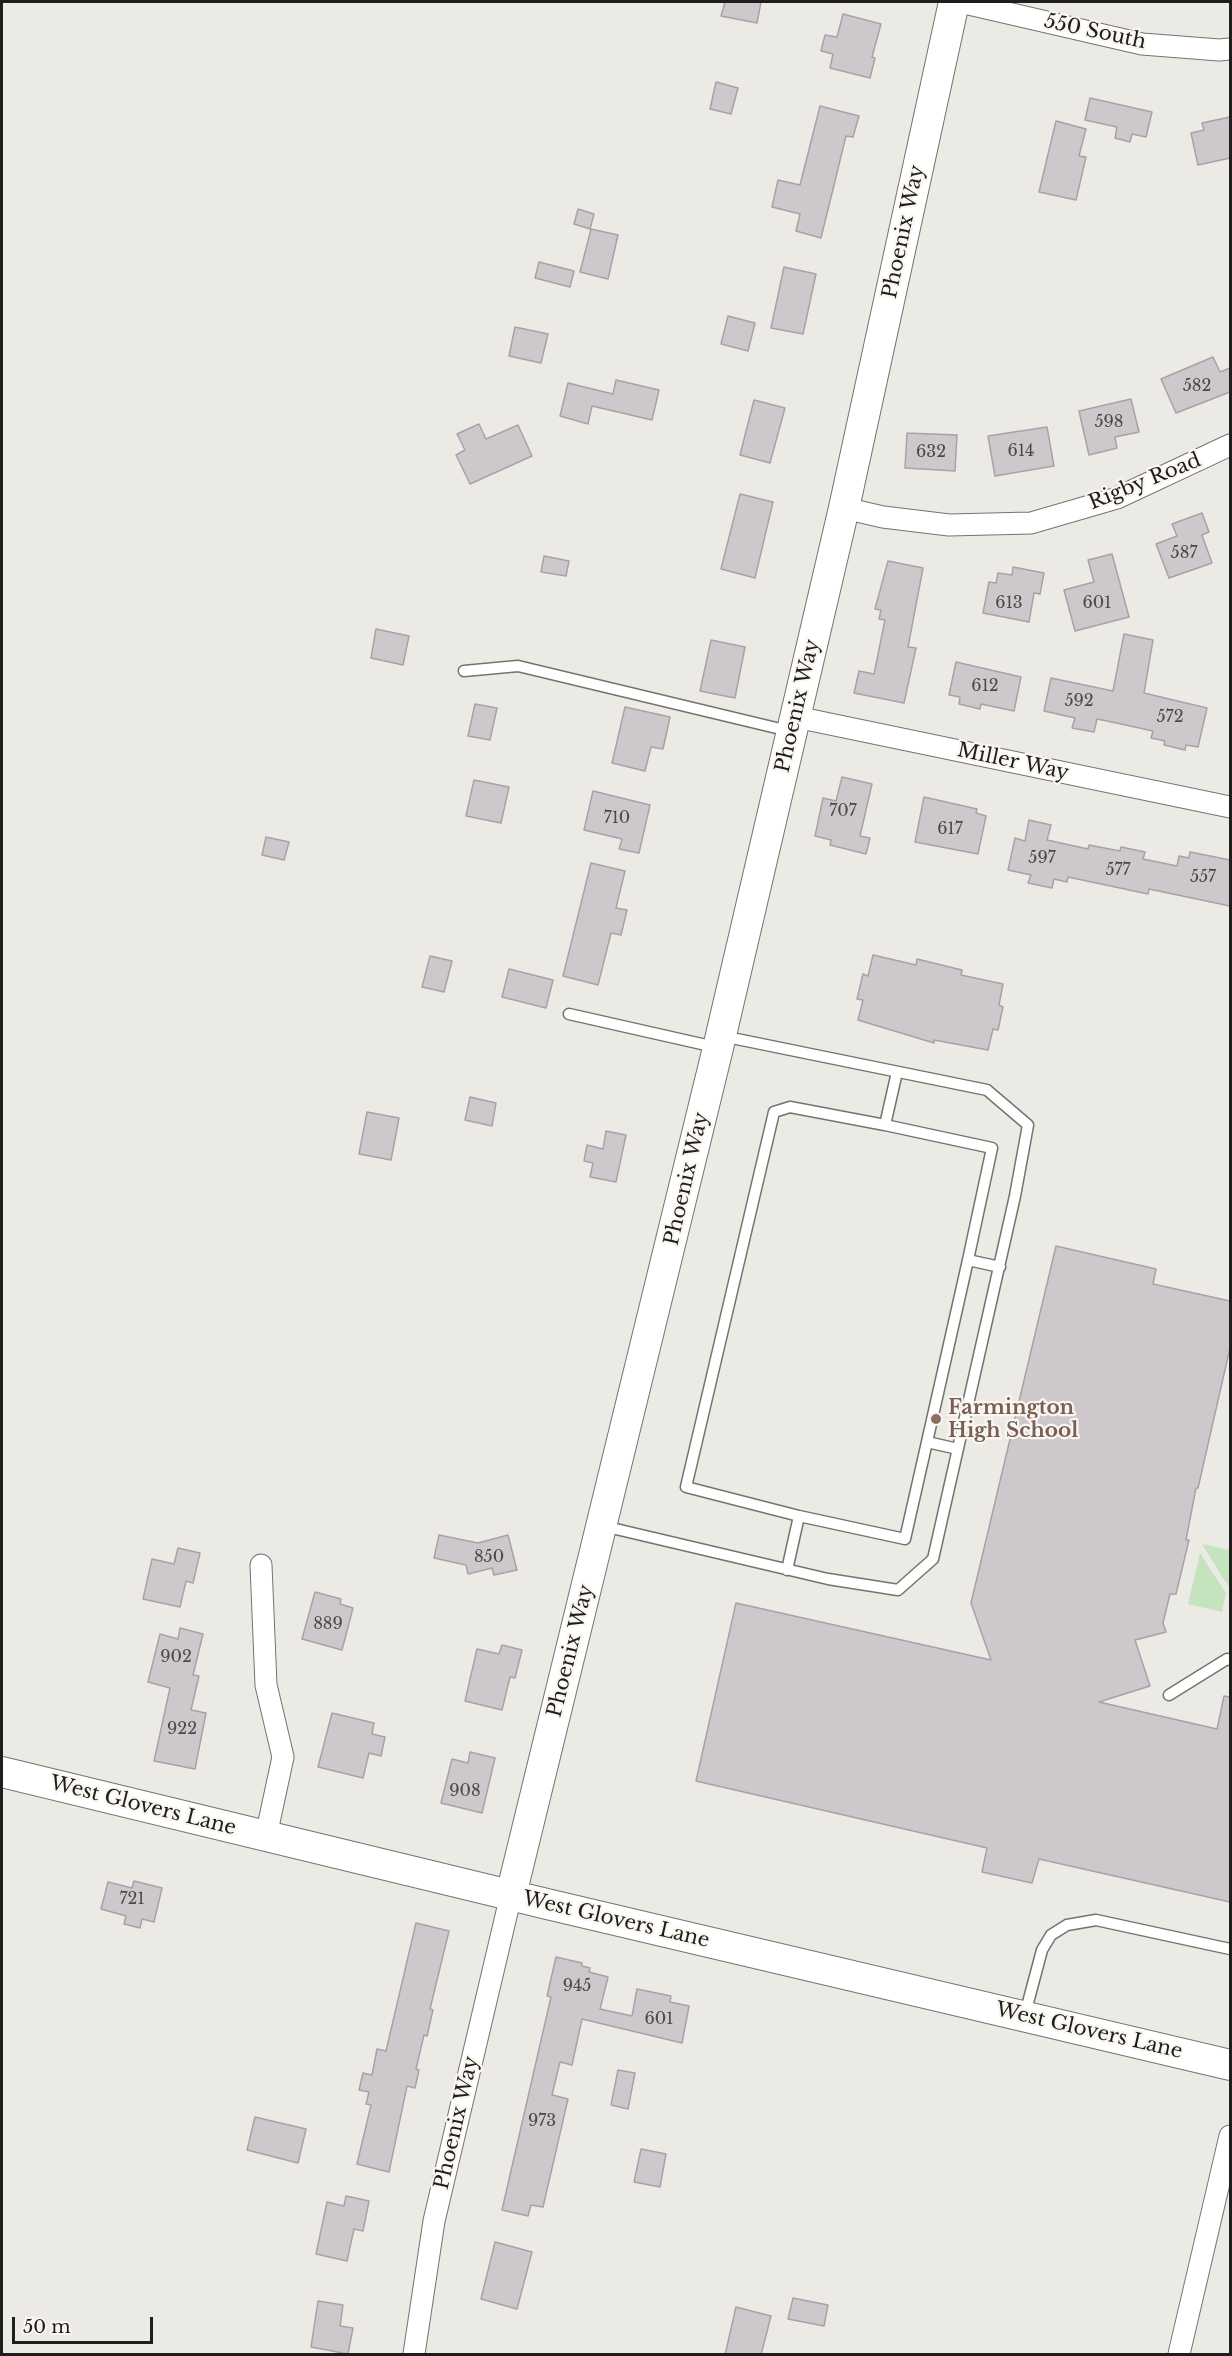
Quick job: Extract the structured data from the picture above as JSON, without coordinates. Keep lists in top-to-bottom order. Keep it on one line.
{"streets":{"street":["550 South","Phoenix Way","Rigby Road","Miller Way","West Glovers Lane"]},"crossings":[["Phoenix Way","Rigby Road"],["Phoenix Way","Miller Way"],["Phoenix Way","West Glovers Lane"]],"places":["Farmington High School"],"house_numbers":["582","598","614","632","587","613","601","612","592","572","707","710","617","597","577","557","850","889","902","922","908","721","945","601","973"],"scale_bar":"50 m"}
